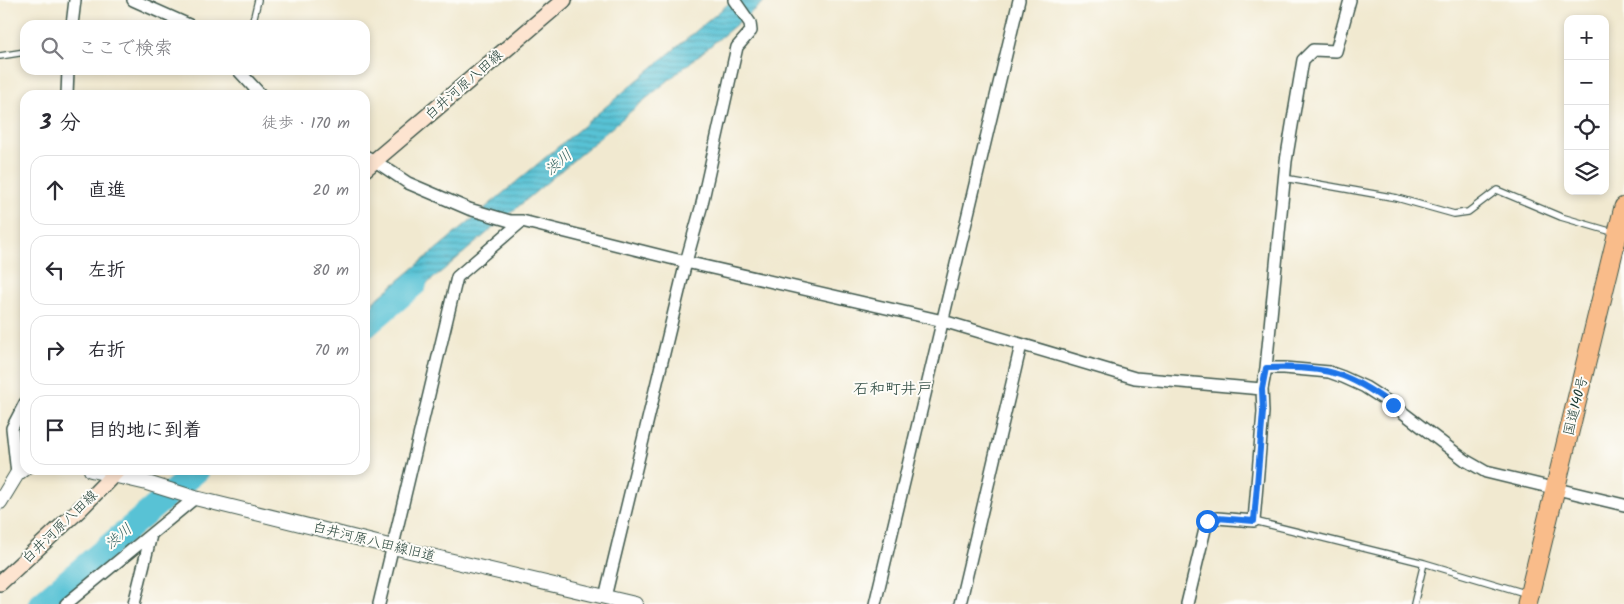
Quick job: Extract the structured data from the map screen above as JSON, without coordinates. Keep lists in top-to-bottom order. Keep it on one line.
{"streets":{"highway":["国道140号"],"main road":["白井河原八田線"],"street":["白井河原八田線旧道"]},"districts":["石和町井戸"],"water":["渋川"],"page":{"map_buttons":["+","−"],"search":"ここで検索","heading":["3 分","徒歩 · 170 m"],"list":[["直進","20 m"],["左折","80 m"],["右折","70 m"],"目的地に到着"]}}
